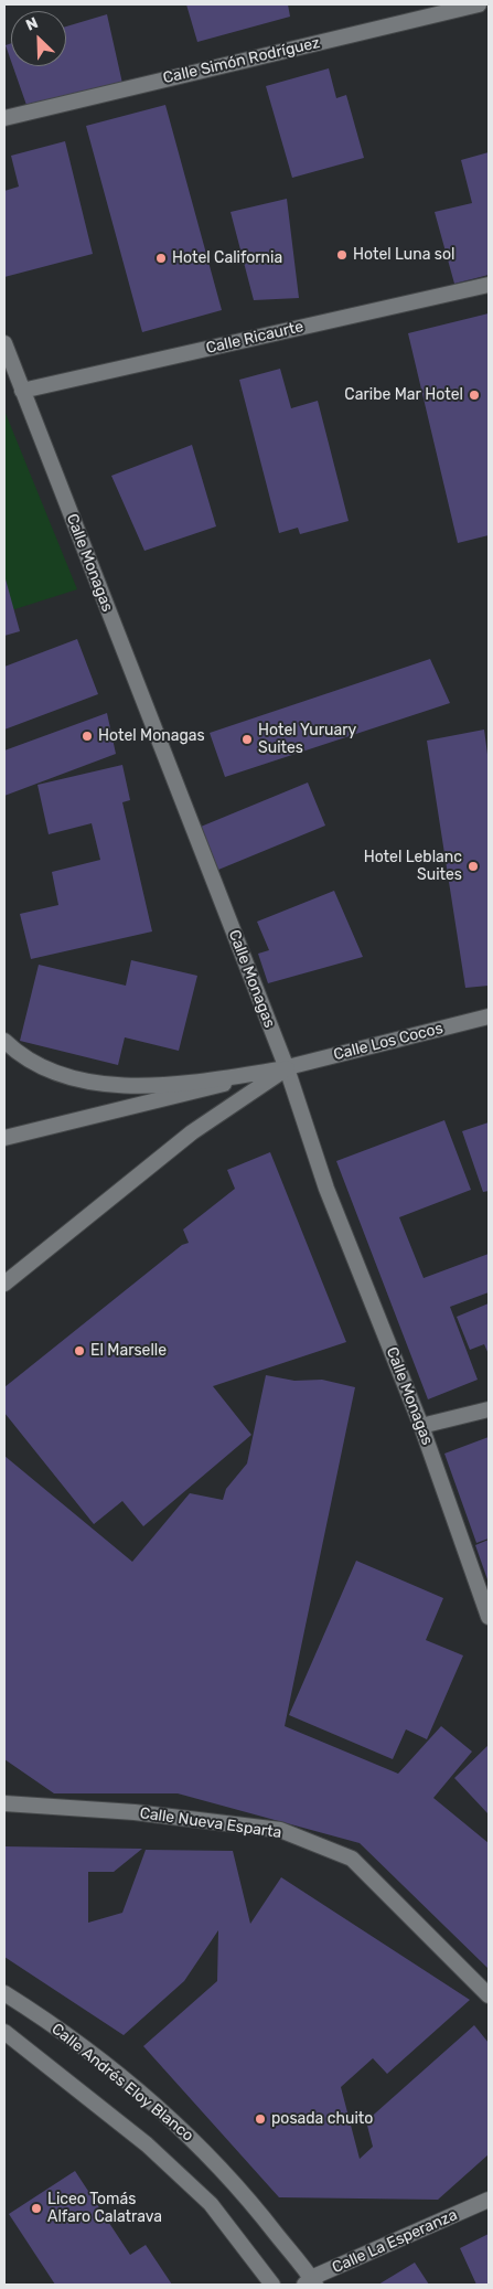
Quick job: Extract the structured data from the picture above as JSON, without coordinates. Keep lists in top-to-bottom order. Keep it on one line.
{"streets":{"street":["Calle Simón Rodríguez","Calle Ricaurte","Calle Monagas","Calle Los Cocos","Calle Nueva Esparta","Calle Andrés Eloy Blanco","Calle La Esperanza"]},"crossings":[["Calle Ricaurte","Calle Monagas"],["Calle Monagas","Calle Los Cocos"],["Calle Andrés Eloy Blanco","Calle La Esperanza"]],"places":["Hotel Luna sol","Hotel California","Caribe Mar Hotel","Hotel Monagas","Hotel Yuruary Suites","Hotel Leblanc Suites","El Marselle","posada chuito","Liceo Tomás Alfaro Calatrava"],"north":"top left"}
